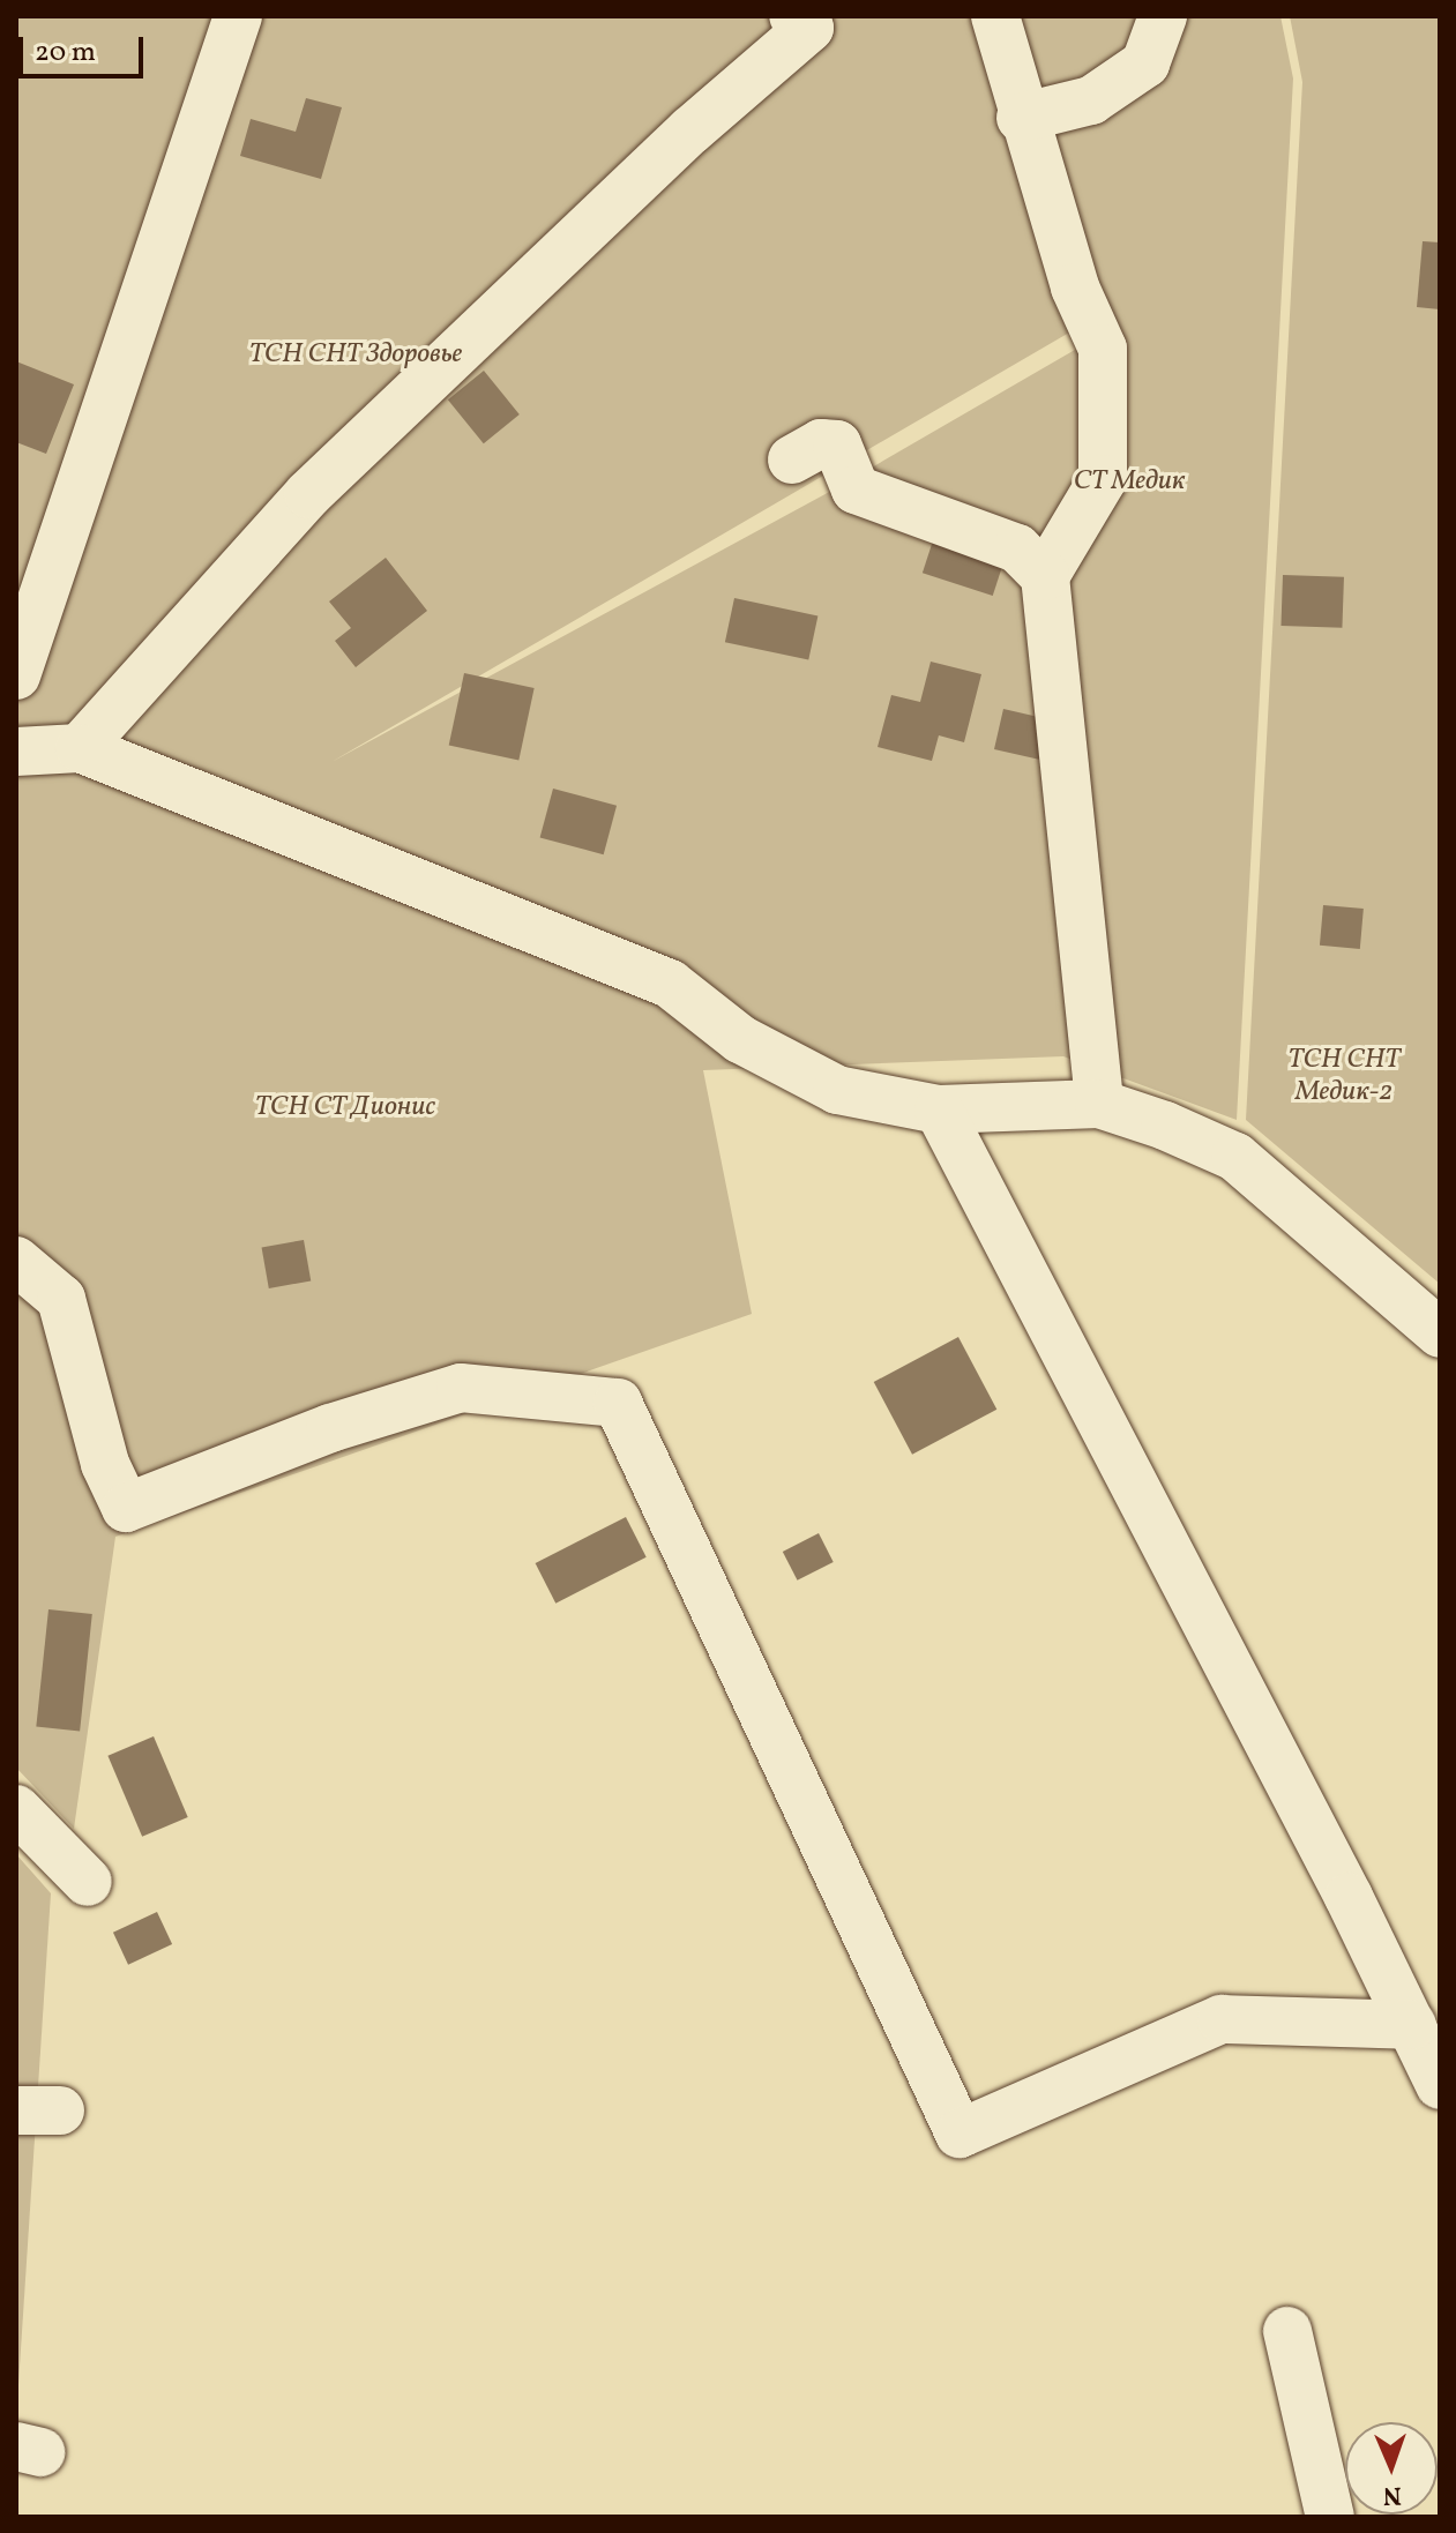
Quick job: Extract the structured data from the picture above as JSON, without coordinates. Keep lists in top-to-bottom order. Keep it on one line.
{"parks":["ТСН СНТ Здоровье","СТ Медик","ТСН СНТ Медик-2","ТСН СТ Дионис"],"scale_bar":"20 m","north":"bottom"}
